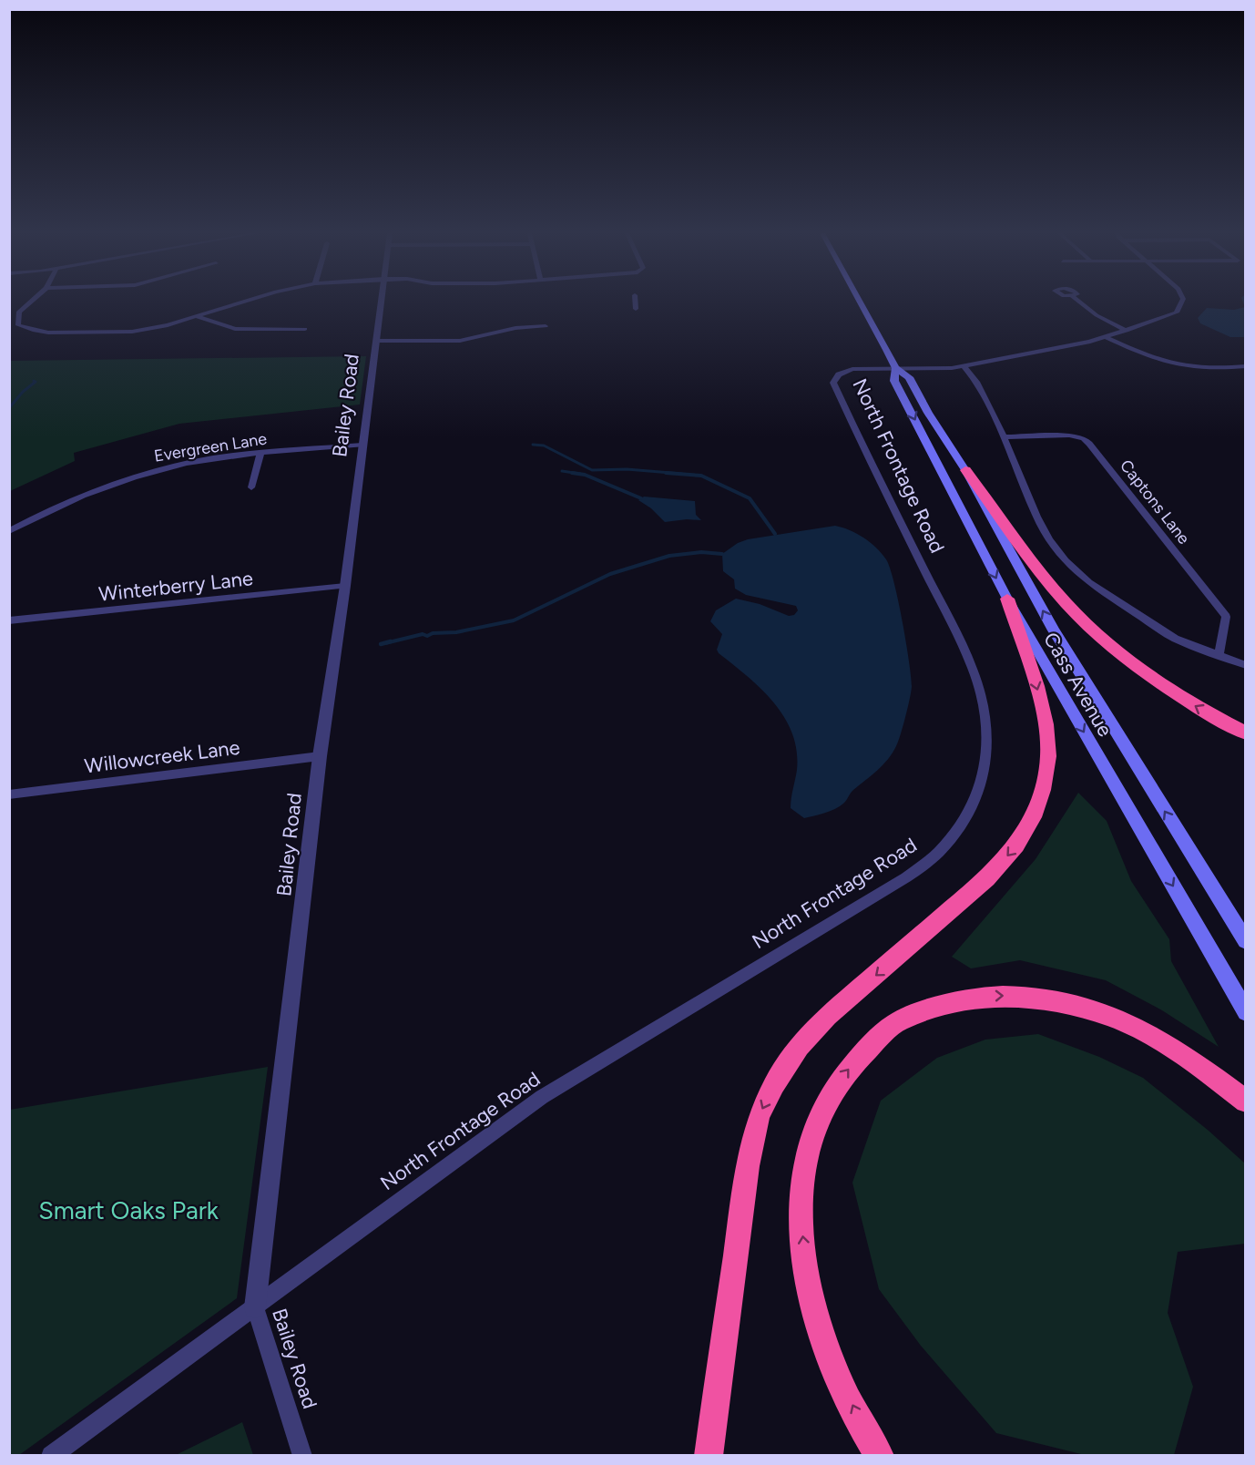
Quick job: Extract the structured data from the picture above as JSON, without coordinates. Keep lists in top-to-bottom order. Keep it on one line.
{"streets":{"main road":["Cass Avenue"],"street":["Bailey Road","Evergreen Lane","North Frontage Road","Captons Lane","Winterberry Lane","Willowcreek Lane"]},"crossings":[["Bailey Road","Evergreen Lane"],["Bailey Road","North Frontage Road"],["Bailey Road","Winterberry Lane"],["Bailey Road","Willowcreek Lane"],["North Frontage Road","Cass Avenue"]],"parks":["Smart Oaks Park"]}
